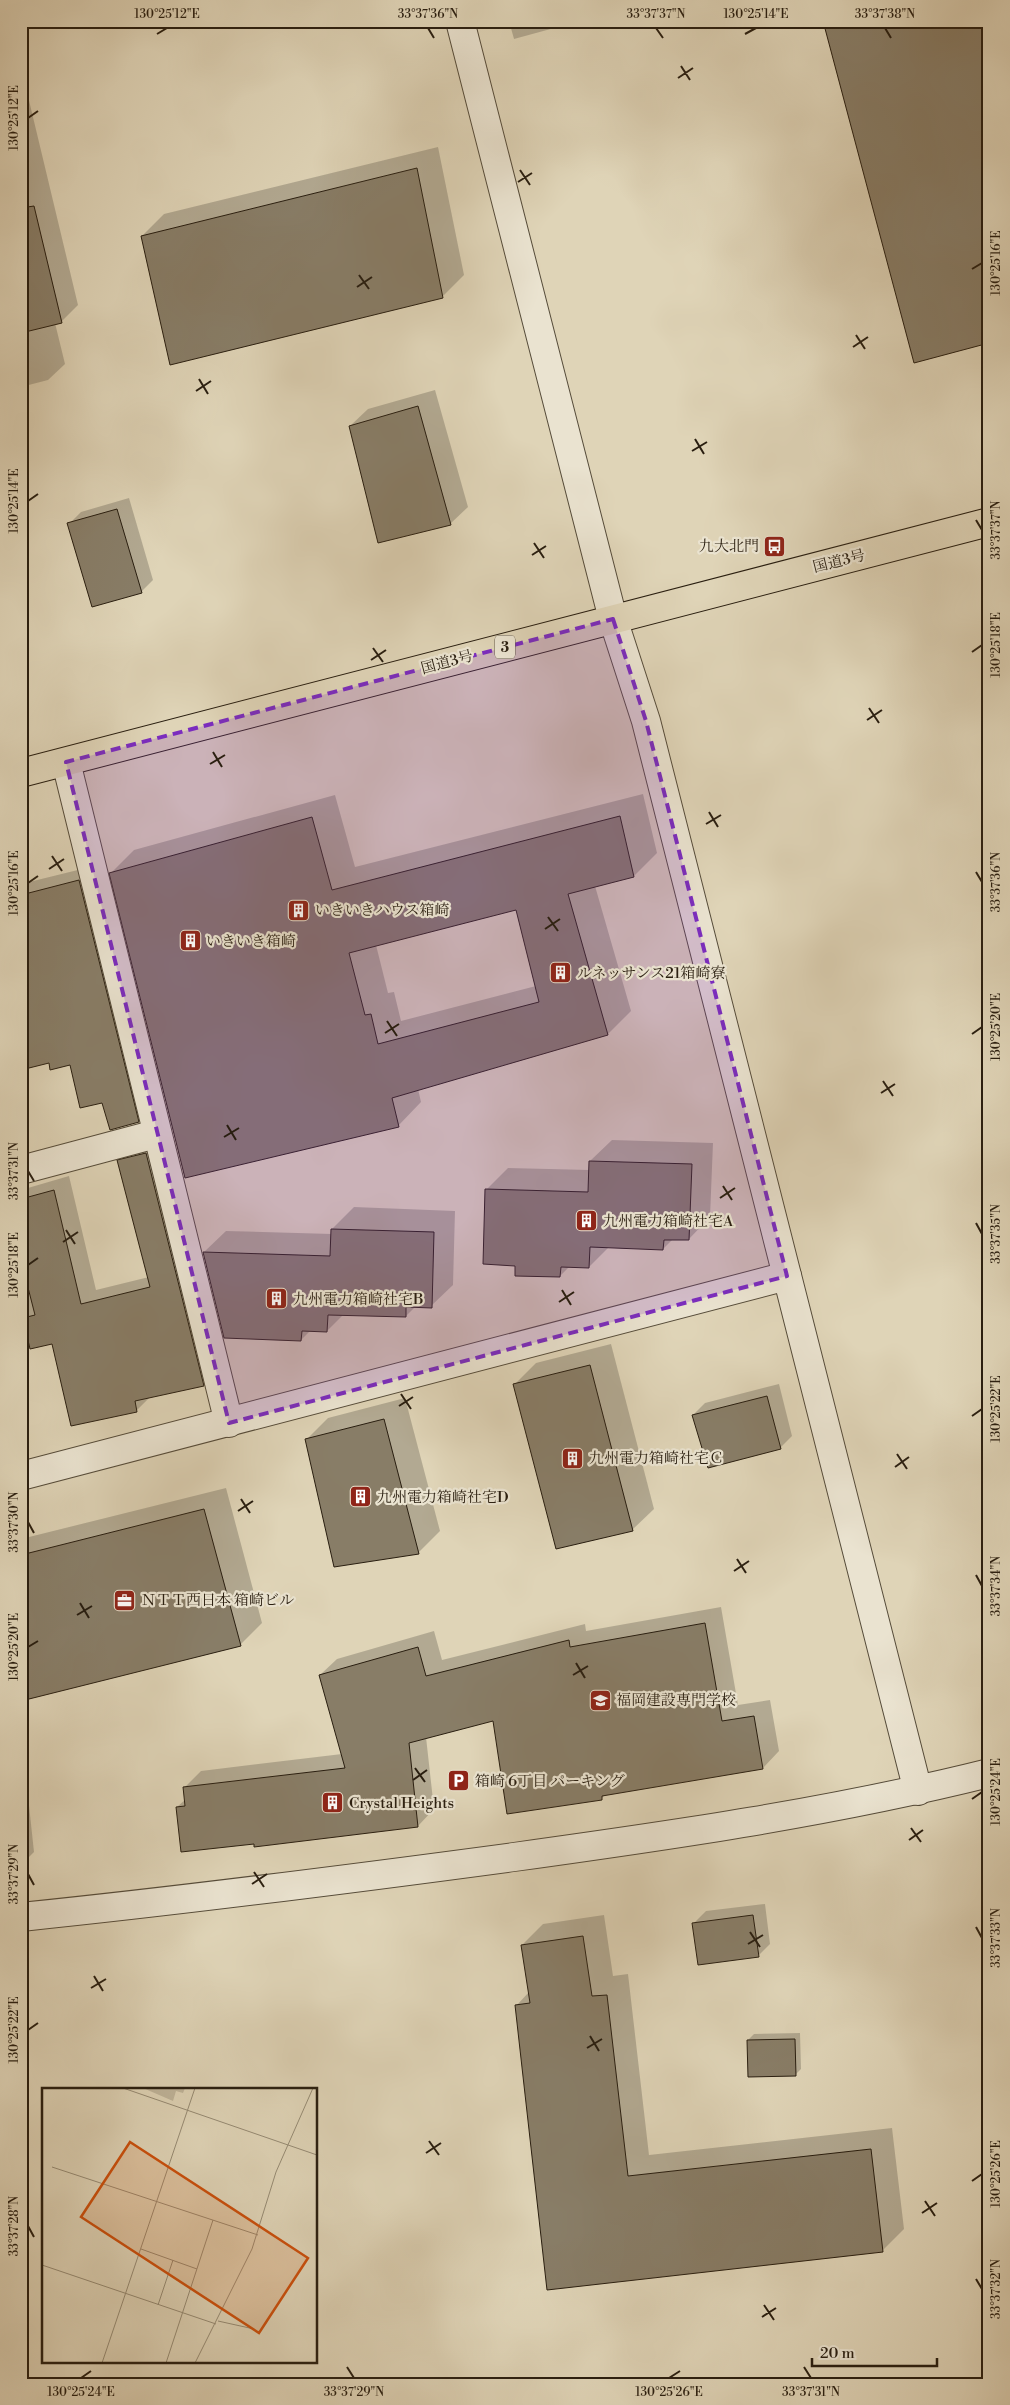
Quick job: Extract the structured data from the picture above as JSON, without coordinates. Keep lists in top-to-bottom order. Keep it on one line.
{"streets":{"highway":["国道3号","3"]},"places":{"bus stop":["九大北門"],"building":["いきいきハウス箱崎","いきいき箱崎","ルネッサンス21箱崎寮","九州電力箱崎社宅A","九州電力箱崎社宅B","九州電力箱崎社宅Ｃ","九州電力箱崎社宅D","Crystal Heights"],"office":["ＮＴＴ西日本 箱崎ビル"],"school or university":["福岡建設専門学校"],"parking":["箱崎 6丁目 パーキング"]},"scale_bar":"20 m","coordinates":["130°25'12\"E","33°37'36\"N","33°37'37\"N","130°25'14\"E","33°37'38\"N","130°25'16\"E","130°25'18\"E","130°25'20\"E","33°37'31\"N","33°37'35\"N","130°25'22\"E","33°37'30\"N","33°37'34\"N","130°25'24\"E","33°37'29\"N","33°37'33\"N","130°25'26\"E","33°37'28\"N","33°37'32\"N"]}
